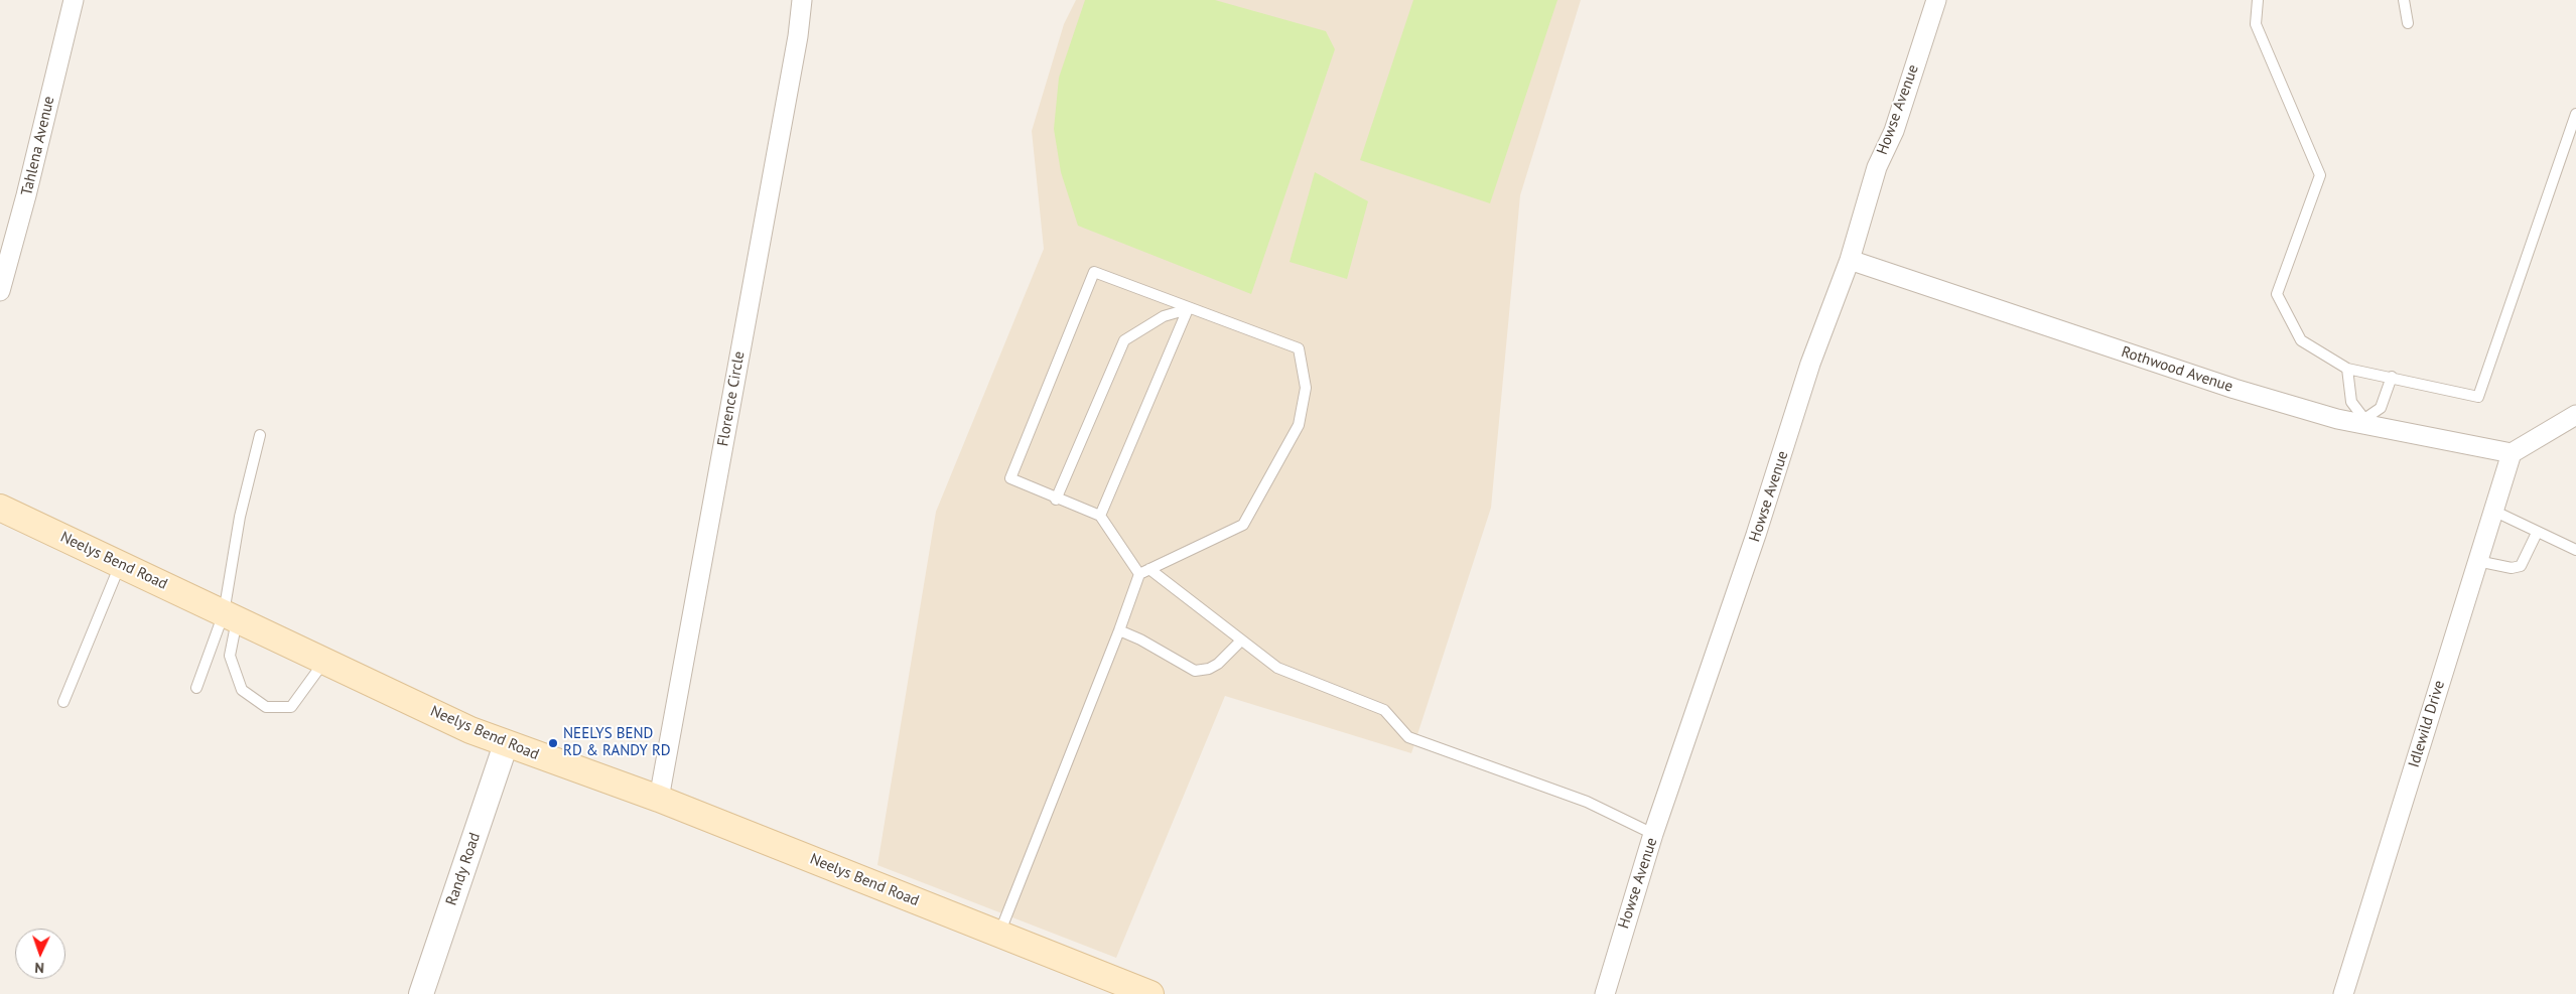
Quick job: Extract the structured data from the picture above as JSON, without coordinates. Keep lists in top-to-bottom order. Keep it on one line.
{"streets":{"main road":["Neelys Bend Road"],"street":["Howse Avenue","Tahlena Avenue","Rothwood Avenue","Florence Circle","Idlewild Drive","Randy Road"]},"crossings":[["Howse Avenue","Rothwood Avenue"],["Rothwood Avenue","Idlewild Drive"],["Florence Circle","Neelys Bend Road"],["Neelys Bend Road","Randy Road"]],"places":["NEELYS BEND RD & RANDY RD"],"north":"bottom"}
